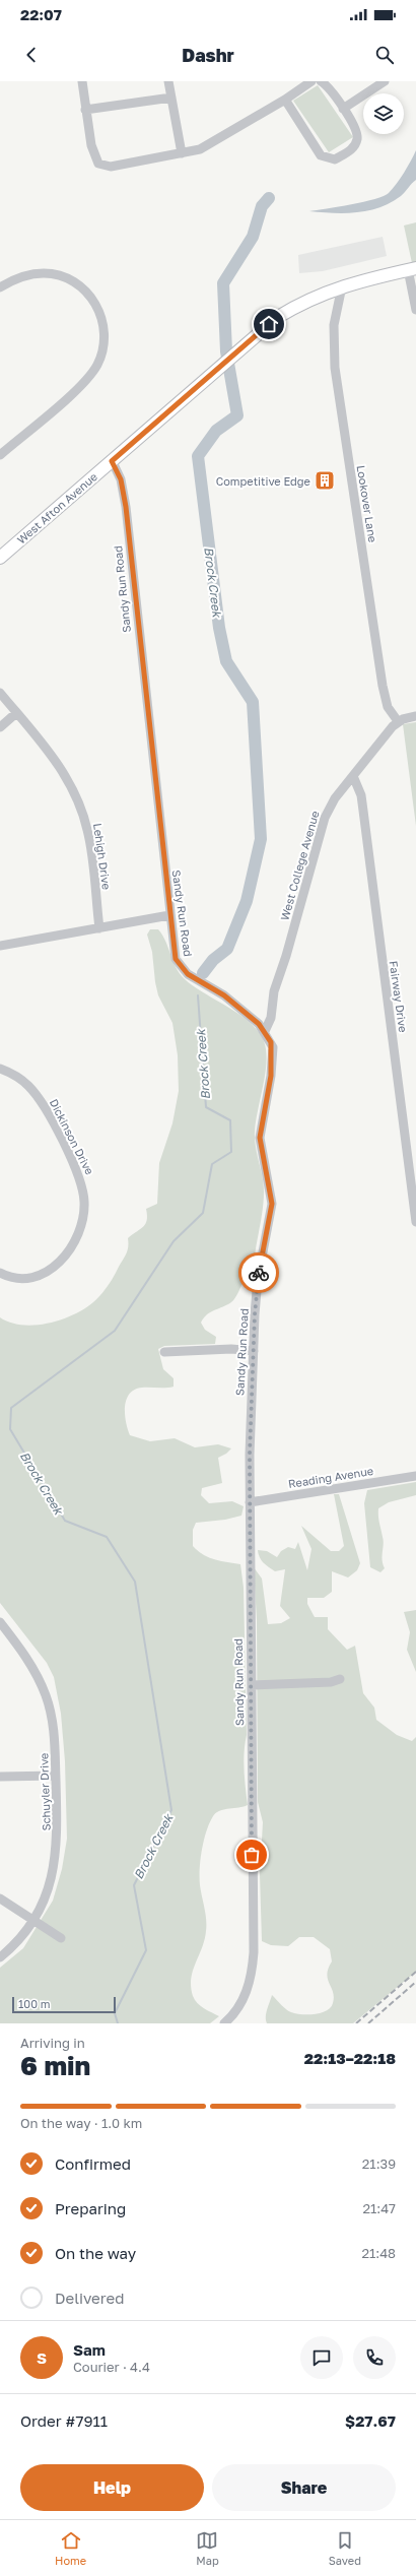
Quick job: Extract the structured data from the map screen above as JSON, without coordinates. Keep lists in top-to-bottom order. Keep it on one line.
{"streets":{"main road":["West Afton Avenue"],"street":["Lookover Lane","Sandy Run Road","Lehigh Drive","West College Avenue","Fairway Drive","Dickinson Drive","Reading Avenue","Schuyler Drive"]},"crossings":[["Lookover Lane","West Afton Avenue"],["Lookover Lane","West College Avenue"],["West Afton Avenue","Sandy Run Road"],["Sandy Run Road","West College Avenue"],["Sandy Run Road","Reading Avenue"],["West College Avenue","Fairway Drive"]],"water":["Brock Creek"],"places":{"building":["Competitive Edge"]},"scale_bar":"100 m","page":{"status":"22:07","header":"Dashr","scale":"100 m","heading":["6 min","Arriving in","22:13–22:18"],"panel":["Sam","Courier · 4.4","Order #7911","$27.67"],"bar":"On the way · 1.0 km","list":[["Confirmed","21:39"],["Preparing","21:47"],["On the way","21:48"],"Delivered"],"round":"S","buttons":["Help","Share"],"tabs":["Home","Map","Saved"]}}
